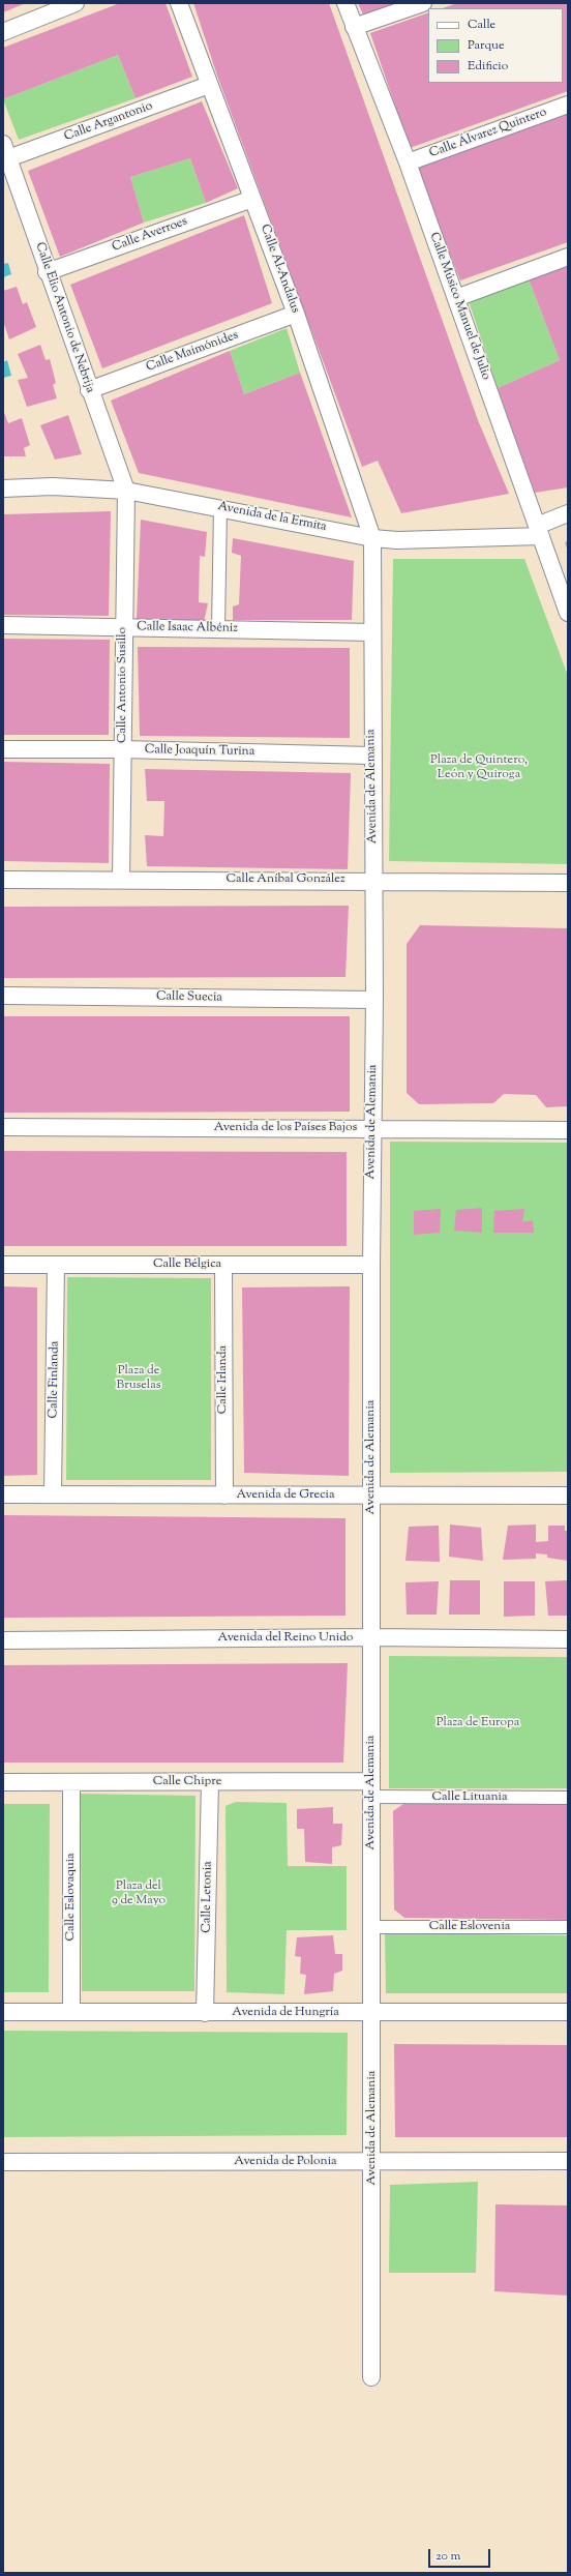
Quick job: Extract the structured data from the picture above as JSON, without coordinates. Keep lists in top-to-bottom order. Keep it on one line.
{"streets":{"street":["Calle Argantonio","Calle Álvarez Quintero","Calle Averroes","Calle Al-Andalus","Calle Músico Manuel de Julio","Calle Elio Antonio de Nebrija","Calle Maimónides","Avenida de la Ermita","Calle Isaac Albéniz","Calle Antonio Susillo","Calle Joaquín Turina","Avenida de Alemania","Calle Aníbal González","Calle Suecia","Avenida de los Países Bajos","Calle Bélgica","Calle Finlanda","Calle Irlanda","Avenida de Grecia","Avenida del Reino Unido","Calle Chipre","Calle Lituania","Calle Eslovaquia","Calle Letonia","Calle Eslovenia","Avenida de Hungría","Avenida de Polonia"]},"crossings":[["Calle Argantonio","Calle Al-Andalus"],["Calle Argantonio","Calle Elio Antonio de Nebrija"],["Calle Álvarez Quintero","Calle Músico Manuel de Julio"],["Calle Averroes","Calle Al-Andalus"],["Calle Averroes","Calle Elio Antonio de Nebrija"],["Calle Al-Andalus","Calle Maimónides"],["Calle Al-Andalus","Avenida de la Ermita"],["Calle Al-Andalus","Avenida de Alemania"],["Calle Músico Manuel de Julio","Avenida de la Ermita"],["Calle Elio Antonio de Nebrija","Calle Maimónides"],["Calle Elio Antonio de Nebrija","Avenida de la Ermita"],["Calle Elio Antonio de Nebrija","Calle Antonio Susillo"],["Avenida de la Ermita","Calle Antonio Susillo"],["Avenida de la Ermita","Avenida de Alemania"],["Calle Isaac Albéniz","Calle Antonio Susillo"],["Calle Isaac Albéniz","Avenida de Alemania"],["Calle Antonio Susillo","Calle Joaquín Turina"],["Calle Antonio Susillo","Calle Aníbal González"],["Calle Joaquín Turina","Avenida de Alemania"],["Avenida de Alemania","Calle Aníbal González"],["Avenida de Alemania","Calle Suecia"],["Avenida de Alemania","Avenida de los Países Bajos"],["Avenida de Alemania","Calle Bélgica"],["Avenida de Alemania","Avenida de Grecia"],["Avenida de Alemania","Avenida del Reino Unido"],["Avenida de Alemania","Calle Chipre"],["Avenida de Alemania","Calle Lituania"],["Avenida de Alemania","Calle Eslovenia"],["Avenida de Alemania","Avenida de Hungría"],["Avenida de Alemania","Avenida de Polonia"],["Calle Bélgica","Calle Finlanda"],["Calle Bélgica","Calle Irlanda"],["Calle Finlanda","Avenida de Grecia"],["Calle Irlanda","Avenida de Grecia"],["Calle Chipre","Calle Lituania"],["Calle Chipre","Calle Eslovaquia"],["Calle Chipre","Calle Letonia"],["Calle Eslovaquia","Avenida de Hungría"],["Calle Letonia","Avenida de Hungría"]],"parks":["Plaza de Quintero, León y Quiroga","Plaza de Bruselas","Plaza de Europa","Plaza del 9 de Mayo"],"legend":["Calle","Parque","Edificio"],"scale_bar":"20 m"}
